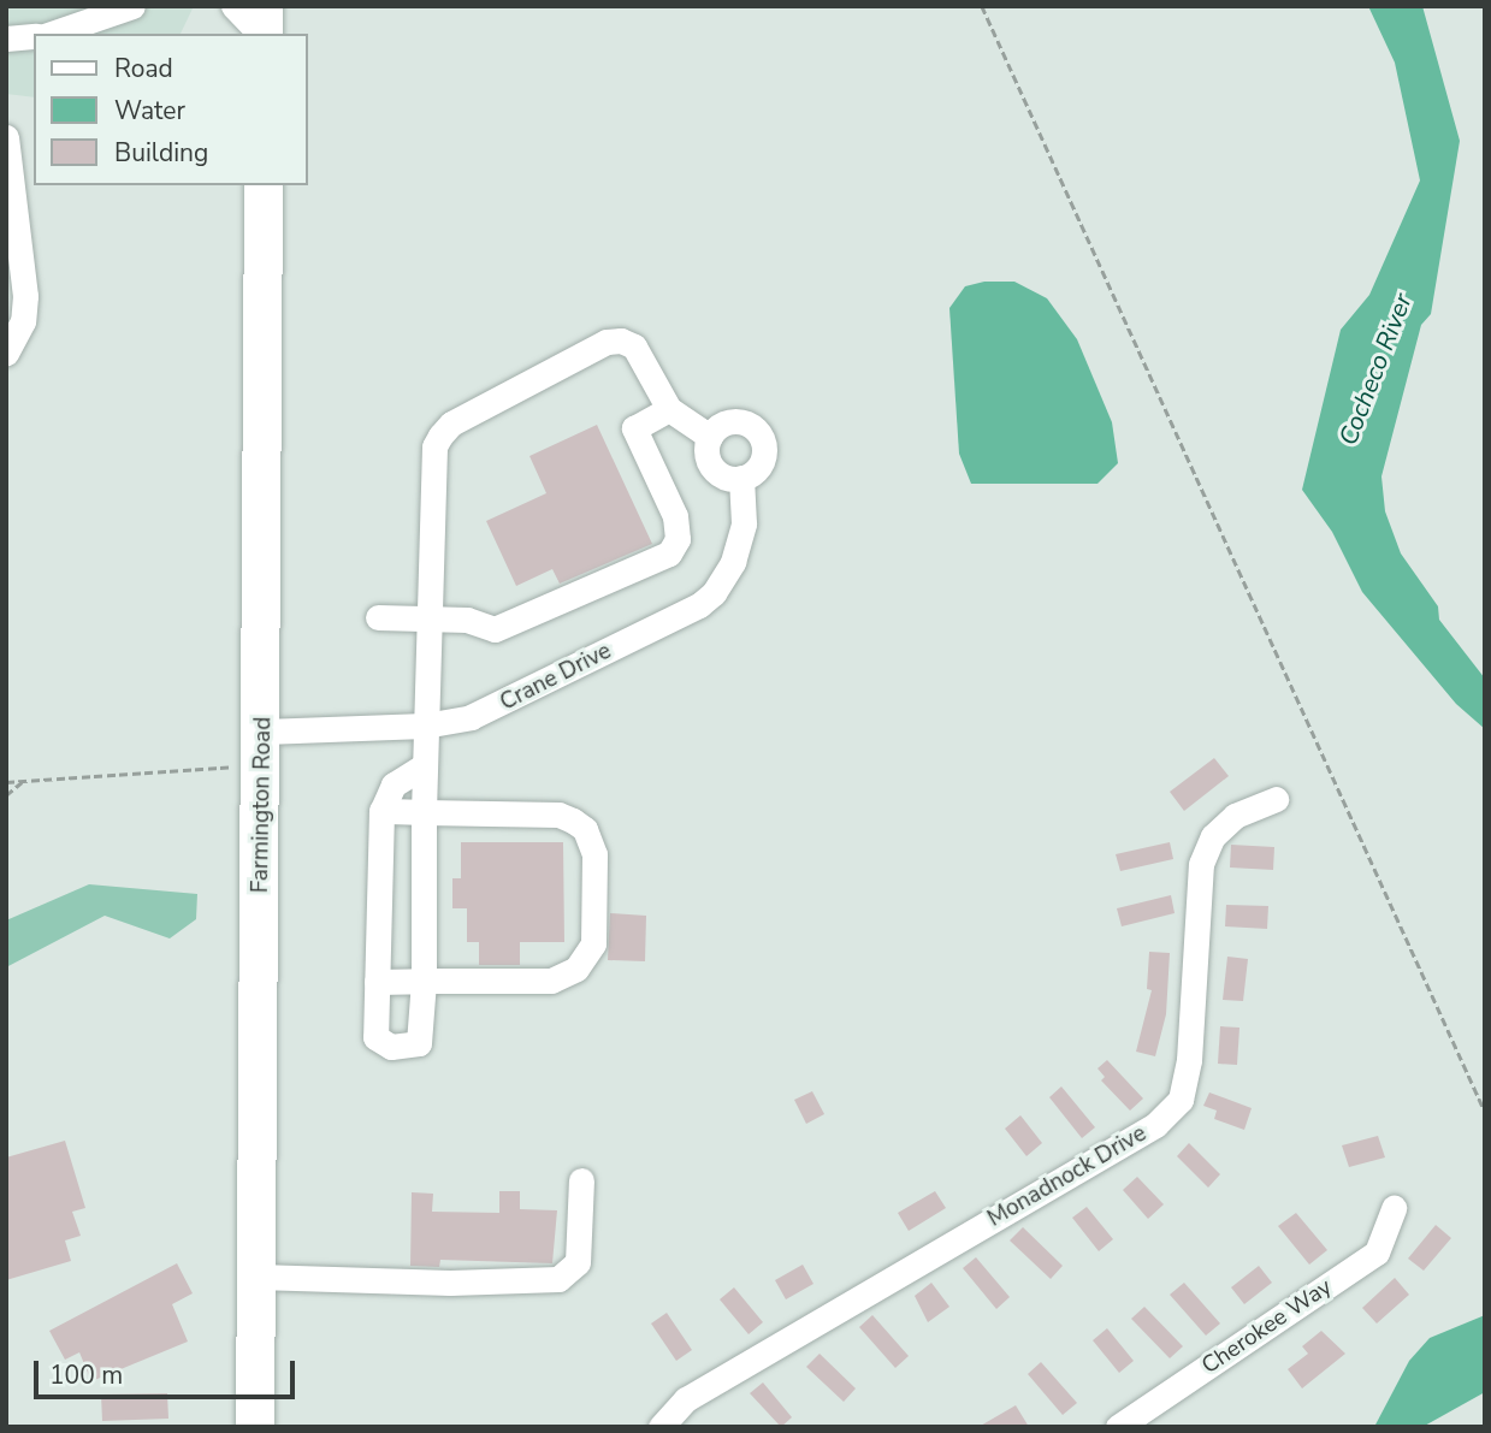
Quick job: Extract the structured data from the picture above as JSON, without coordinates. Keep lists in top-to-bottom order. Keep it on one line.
{"streets":{"highway":["Farmington Road"],"street":["Crane Drive","Monadnock Drive","Cherokee Way"]},"crossings":[["Crane Drive","Farmington Road"]],"water":["Cocheco River"],"legend":["Road","Water","Building"],"scale_bar":"100 m"}
